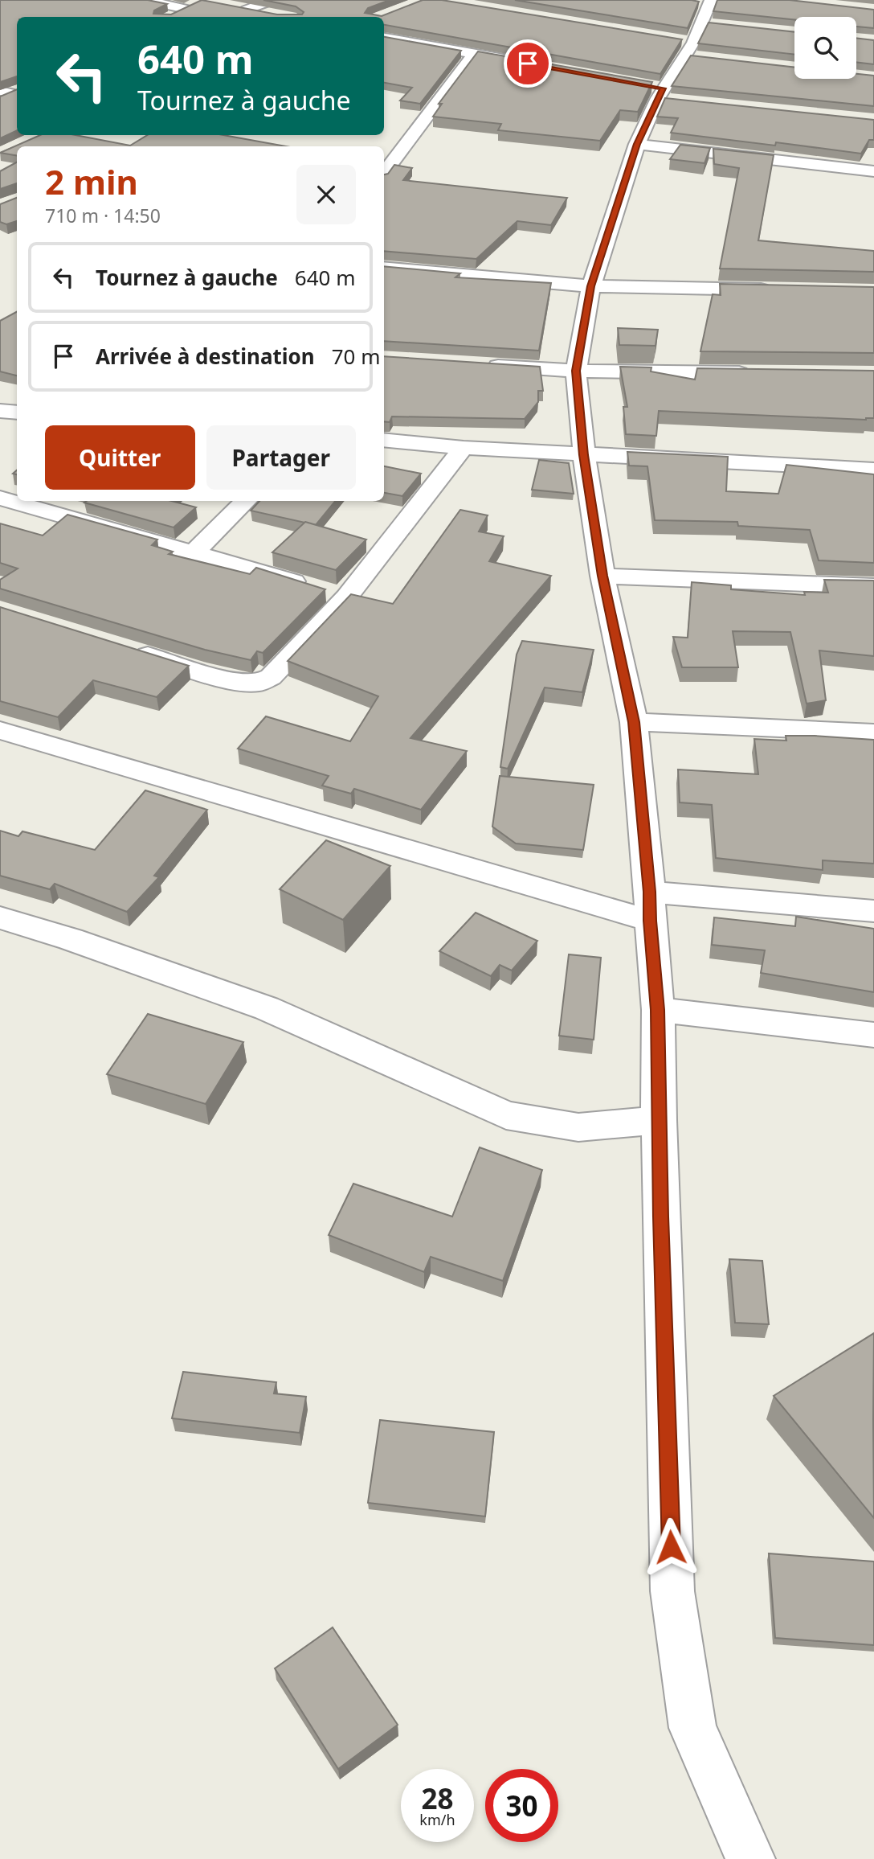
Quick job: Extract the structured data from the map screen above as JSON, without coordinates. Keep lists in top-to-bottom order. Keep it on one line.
{"page":{"turn":["640 m","Tournez à gauche"],"heading":["2 min","710 m · 14:50"],"list":[{"name":"Tournez à gauche","value":"640 m"},{"name":"Arrivée à destination","value":"70 m"}],"buttons":["Quitter","Partager"],"speed":"28 km/h","limit":"30"}}
